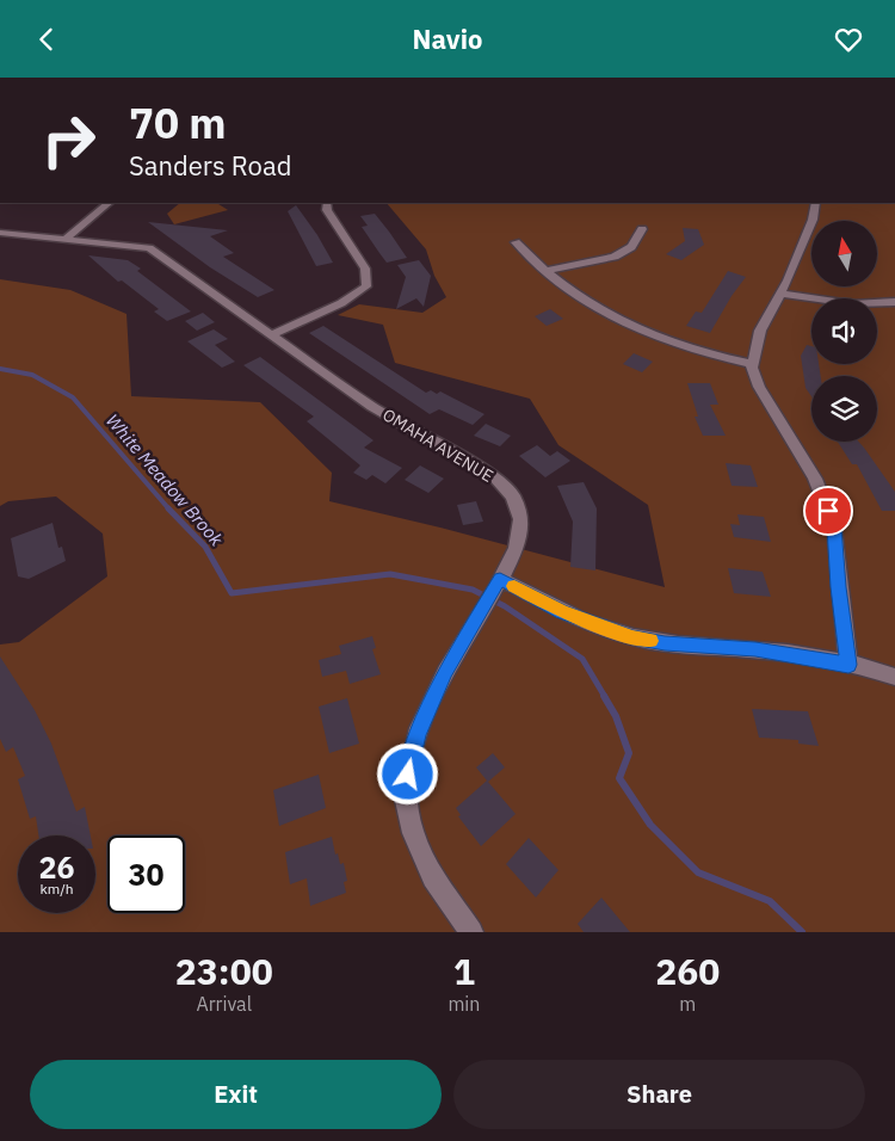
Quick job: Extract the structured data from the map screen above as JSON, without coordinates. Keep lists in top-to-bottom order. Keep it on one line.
{"streets":{"street":["OMAHA AVENUE"]},"water":["White Meadow Brook"],"north":"top","page":{"header":"Navio","turn":["70 m","Sanders Road"],"speed":"26 km/h","limit":"30","eta":["23:00","Arrival","1","min","260","m"],"buttons":["Exit","Share"]}}
